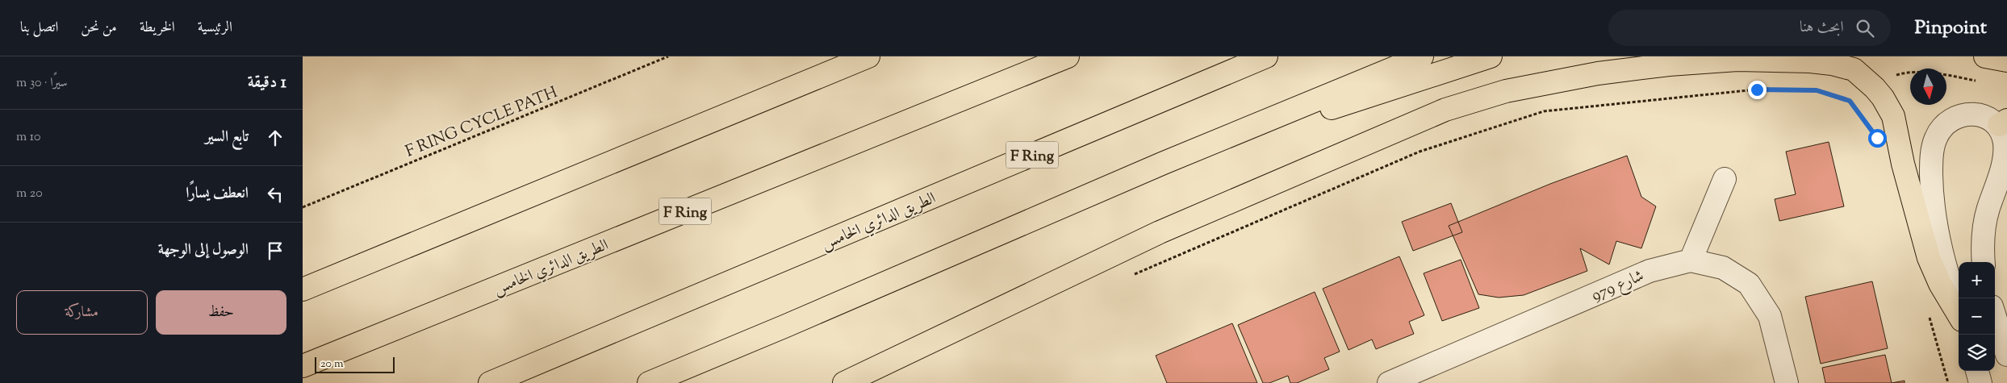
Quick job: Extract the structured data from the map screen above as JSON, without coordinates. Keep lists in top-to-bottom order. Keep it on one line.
{"streets":{"highway":["F Ring","الطريق الدائري الخامس"],"street":["شارع 979"],"path":["F RING CYCLE PATH"]},"scale_bar":"20 m","north":"bottom","page":{"header":"Pinpoint","search":"ابحث هنا","nav":["الرئيسية","الخريطة","من نحن","اتصل بنا"],"heading":["1 دقيقة","سيرًا · 30 m"],"list":[["تابع السير","10 m"],["انعطف يسارًا","20 m"],"الوصول إلى الوجهة"],"map_buttons":["+","−"],"buttons":["حفظ","مشاركة"],"scale":"20 m"}}
